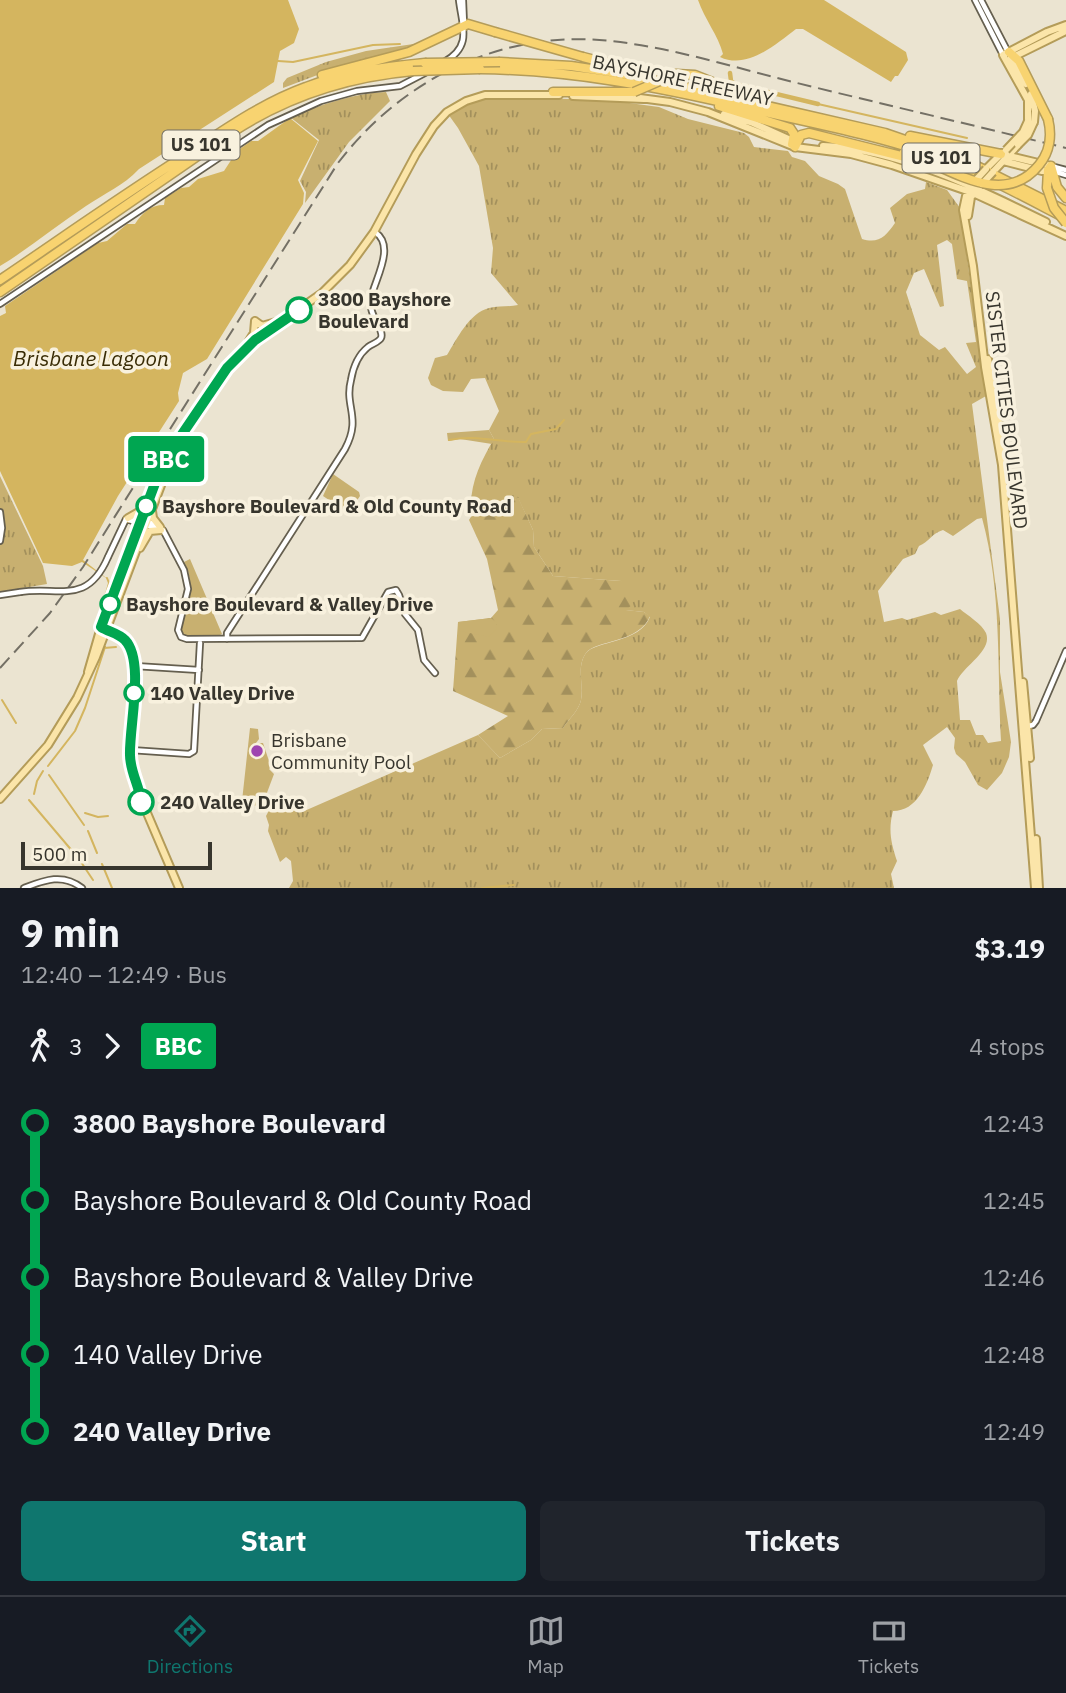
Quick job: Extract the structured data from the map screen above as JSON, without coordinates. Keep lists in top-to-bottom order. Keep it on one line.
{"streets":{"highway":["BAYSHORE FREEWAY","US 101"],"main road":["SISTER CITIES BOULEVARD"]},"water":["Brisbane Lagoon"],"places":["3800 Bayshore Boulevard","Bayshore Boulevard & Old County Road","Bayshore Boulevard & Valley Drive","140 Valley Drive","Brisbane Community Pool","240 Valley Drive"],"lines":["bus line BBC"],"scale_bar":"500 m","page":{"on_map":"BBC","scale":"500 m","heading":["9 min","12:40 – 12:49 · Bus","$3.19"],"legs":["3","BBC","4 stops"],"list":[{"name":"3800 Bayshore Boulevard","value":"12:43"},{"name":"Bayshore Boulevard & Old County Road","value":"12:45"},{"name":"Bayshore Boulevard & Valley Drive","value":"12:46"},{"name":"140 Valley Drive","value":"12:48"},{"name":"240 Valley Drive","value":"12:49"}],"buttons":["Start","Tickets"],"tabs":["Directions","Map","Tickets"]}}
